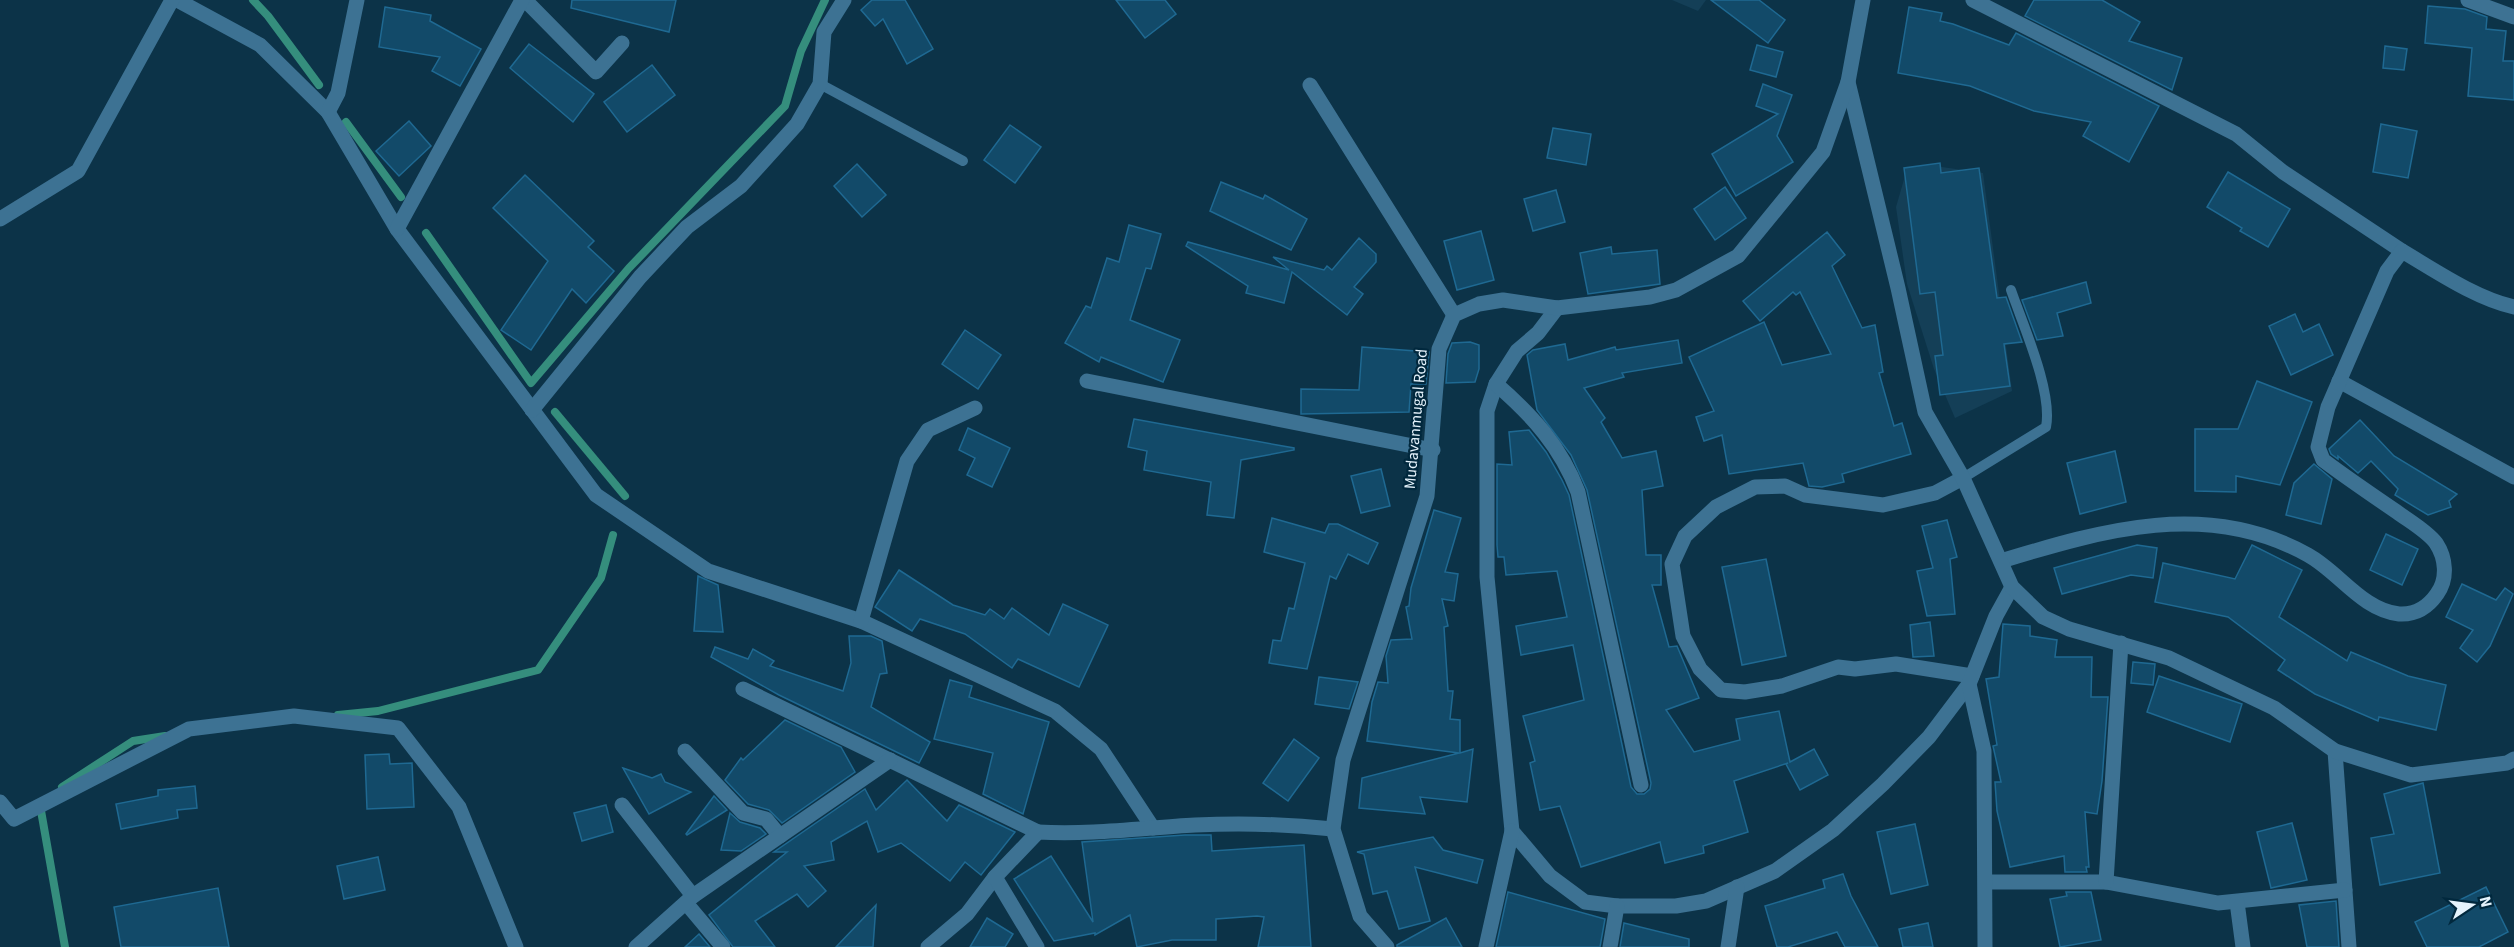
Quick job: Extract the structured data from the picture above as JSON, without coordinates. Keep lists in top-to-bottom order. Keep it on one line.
{"streets":{"street":["Mudavanmugal Road"]},"north":"right"}
